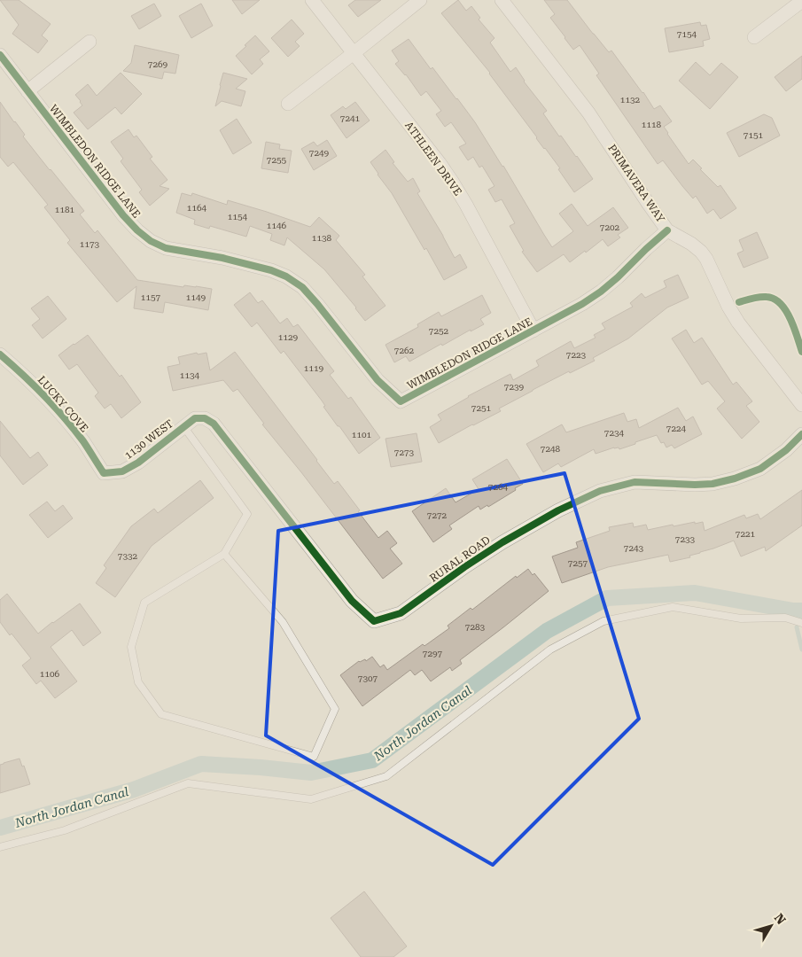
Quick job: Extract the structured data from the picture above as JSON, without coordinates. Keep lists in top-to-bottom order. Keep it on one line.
{"streets":{"street":["ATHLEEN DRIVE","WIMBLEDON RIDGE LANE","PRIMAVERA WAY","LUCKY COVE","1130 WEST","RURAL ROAD"]},"crossings":[["ATHLEEN DRIVE","WIMBLEDON RIDGE LANE"],["WIMBLEDON RIDGE LANE","PRIMAVERA WAY"],["LUCKY COVE","1130 WEST"],["1130 WEST","RURAL ROAD"]],"water":["North Jordan Canal"],"house_numbers":["7154","7269","1132","7241","1118","7151","7249","7255","1164","1181","1154","1146","7202","1138","1173","1157","1149","7252","1129","7262","7223","1119","1134","7239","7251","7224","7234","1101","7248","7273","7264","7272","7221","7233","7243","7332","7257","7283","7297","1106","7307"],"north":"top right"}
